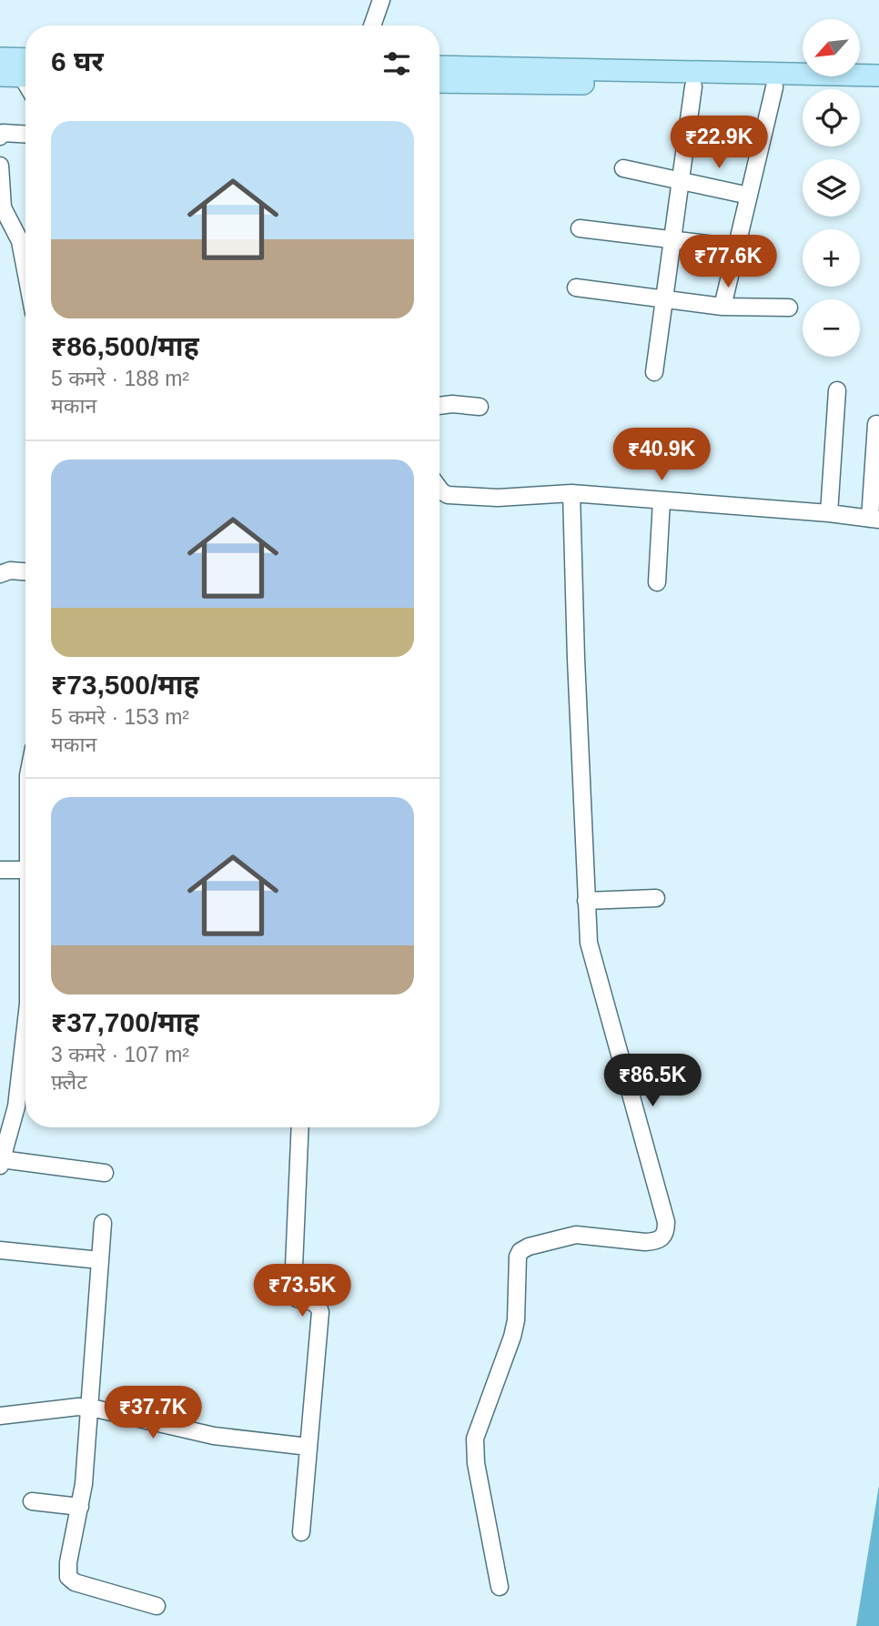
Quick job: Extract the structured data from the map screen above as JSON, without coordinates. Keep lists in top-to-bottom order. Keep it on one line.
{"north":"bottom left","page":{"map_buttons":["+","−"],"heading":"6 घर","list":[{"name":"₹86,500/माह","note":"5 कमरे · 188 m² · मकान"},{"name":"₹73,500/माह","note":"5 कमरे · 153 m² · मकान"},{"name":"₹37,700/माह","note":"3 कमरे · 107 m² · फ़्लैट"}],"price":["₹22.9K","₹77.6K","₹40.9K","₹86.5K","₹73.5K","₹37.7K"]}}
